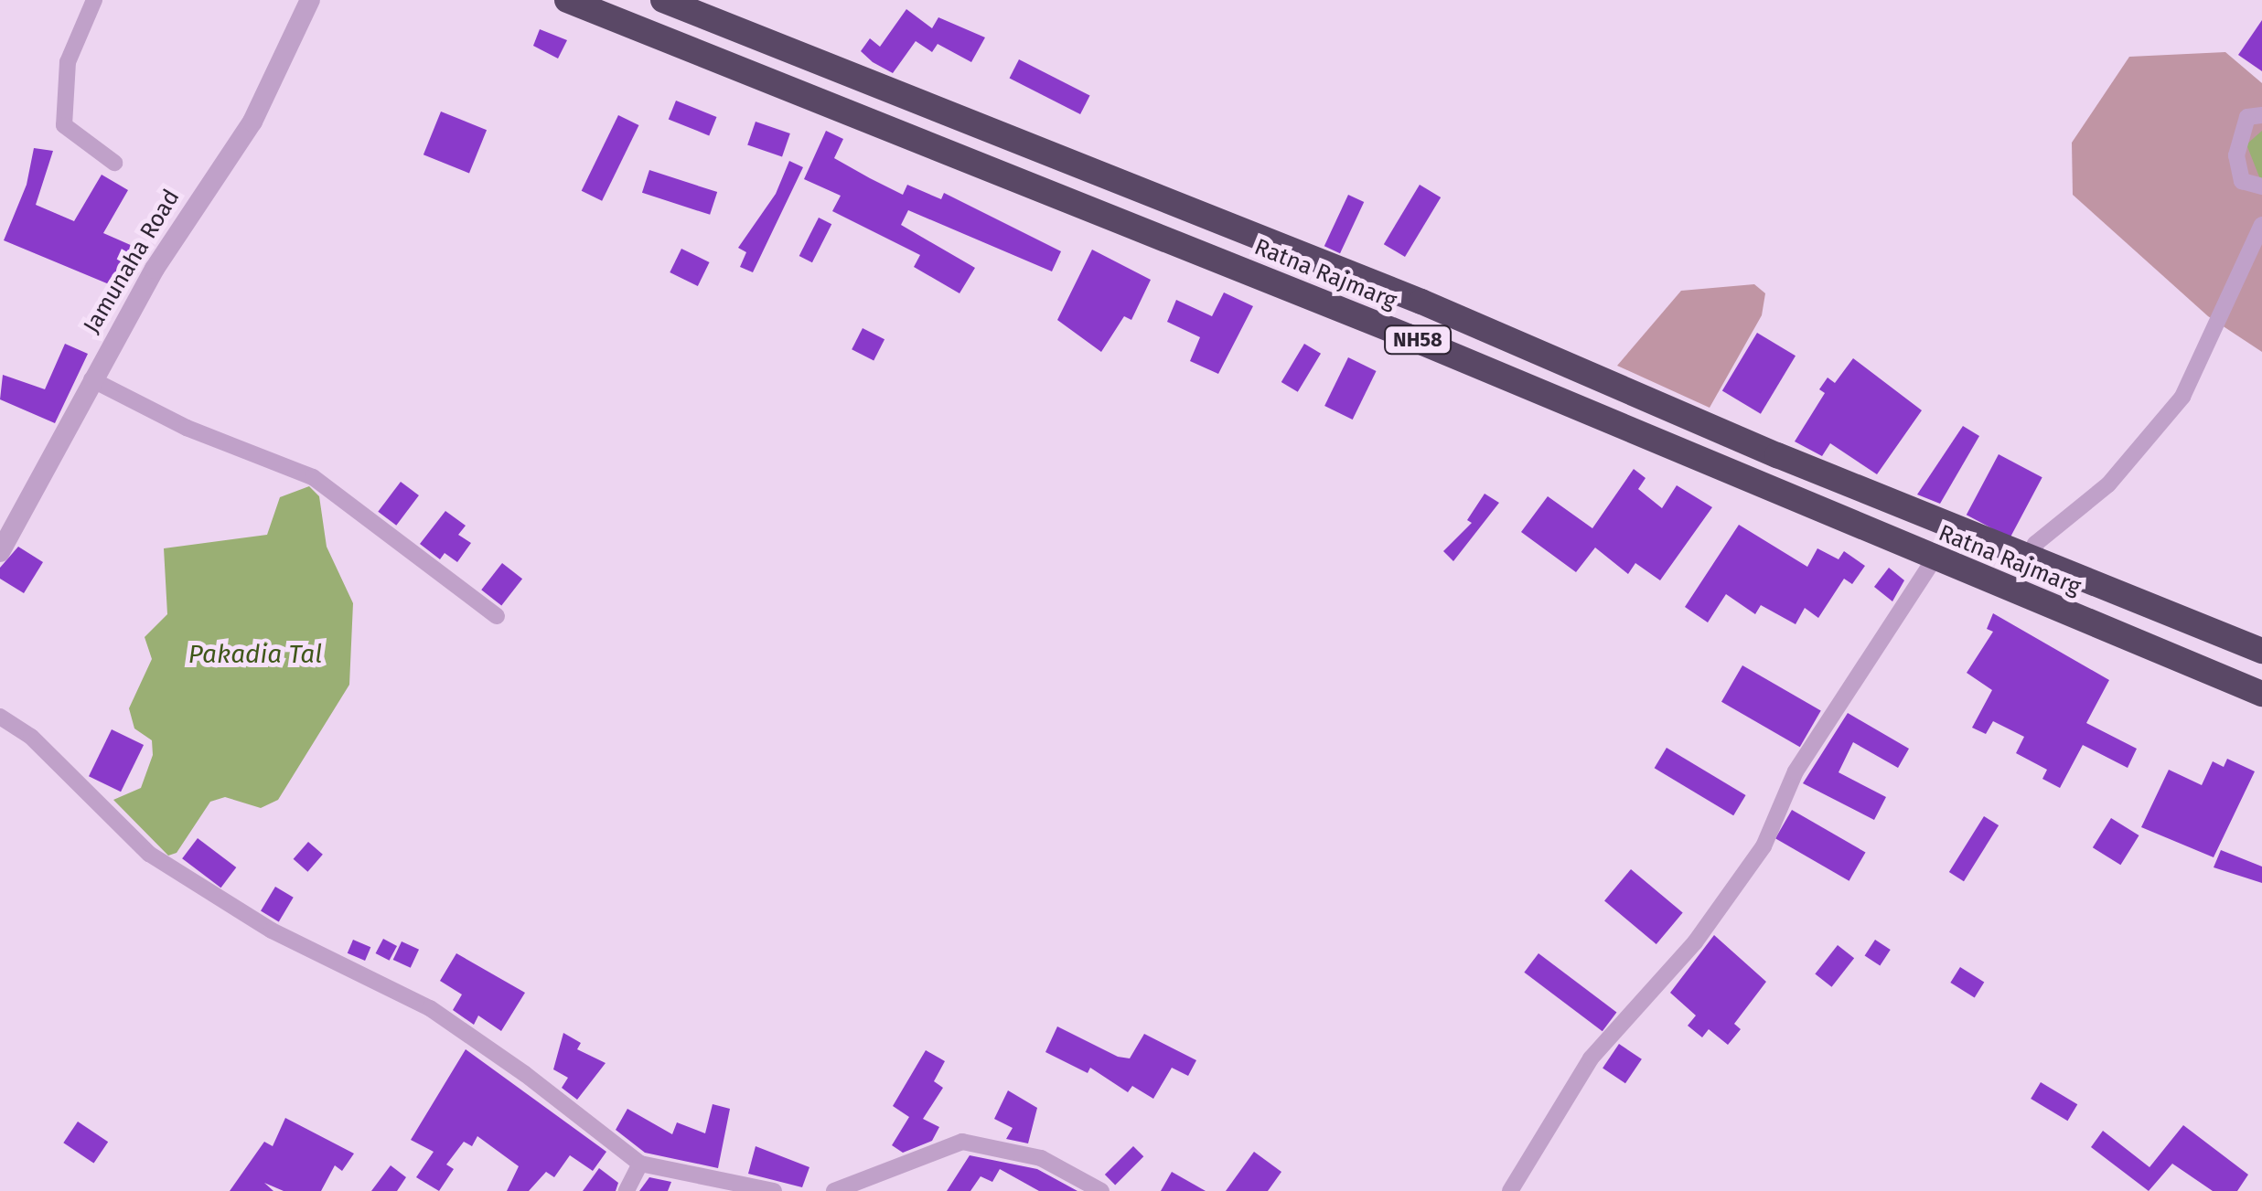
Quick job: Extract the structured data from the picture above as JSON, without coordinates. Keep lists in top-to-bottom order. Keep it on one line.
{"streets":{"highway":["Ratna Rajmarg","NH58"],"street":["Jamunaha Road"]},"water":["Pakadia Tal"]}
